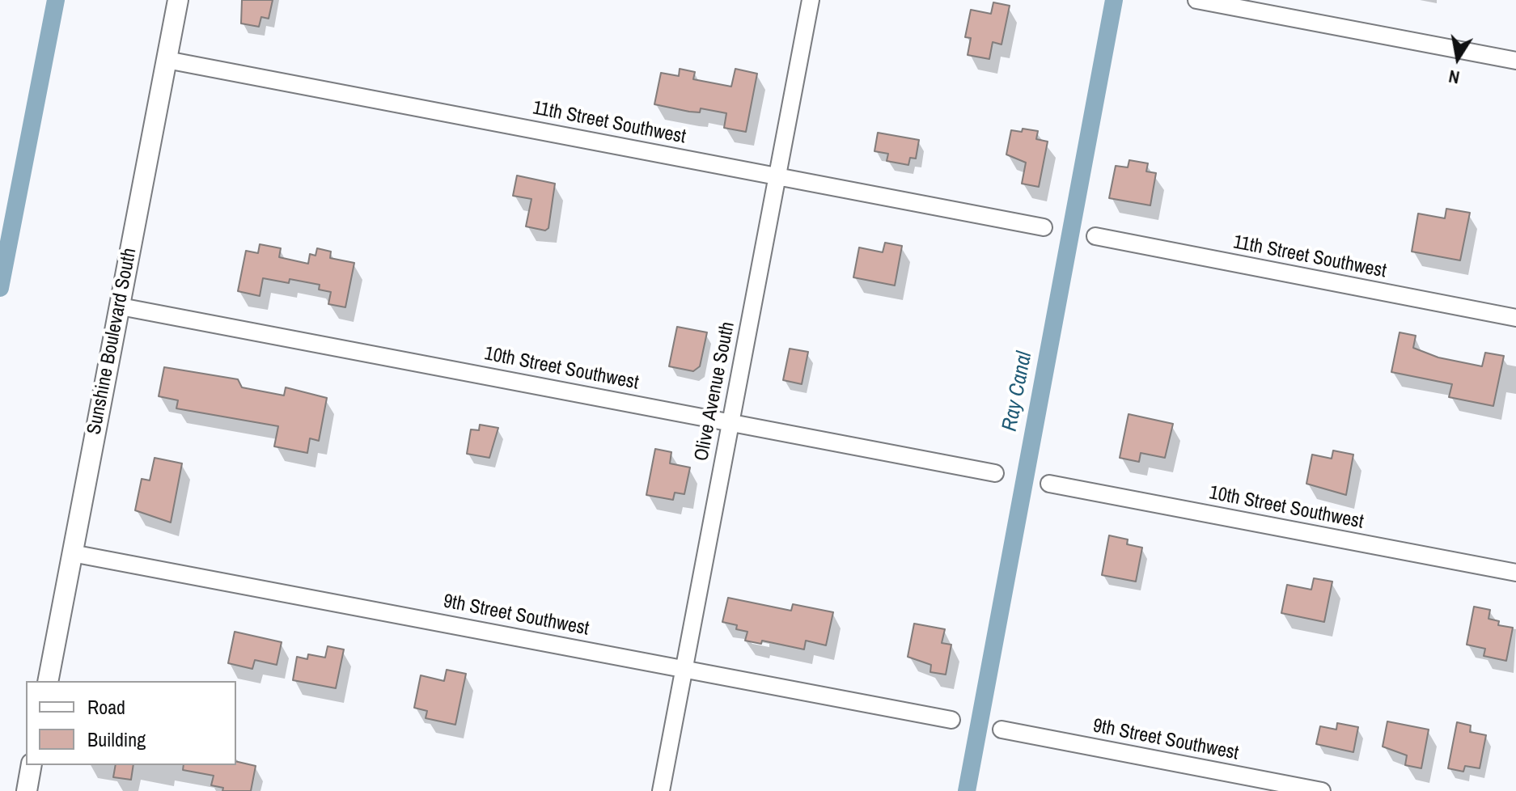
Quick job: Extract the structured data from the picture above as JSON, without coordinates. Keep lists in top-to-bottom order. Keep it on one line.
{"streets":{"street":["11th Street Southwest","Sunshine Boulevard South","10th Street Southwest","Olive Avenue South","9th Street Southwest"]},"crossings":[["11th Street Southwest","Sunshine Boulevard South"],["11th Street Southwest","Olive Avenue South"],["Sunshine Boulevard South","10th Street Southwest"],["Sunshine Boulevard South","9th Street Southwest"],["10th Street Southwest","Olive Avenue South"],["Olive Avenue South","9th Street Southwest"]],"water":["Ray Canal"],"legend":["Road","Building"],"north":"bottom"}
